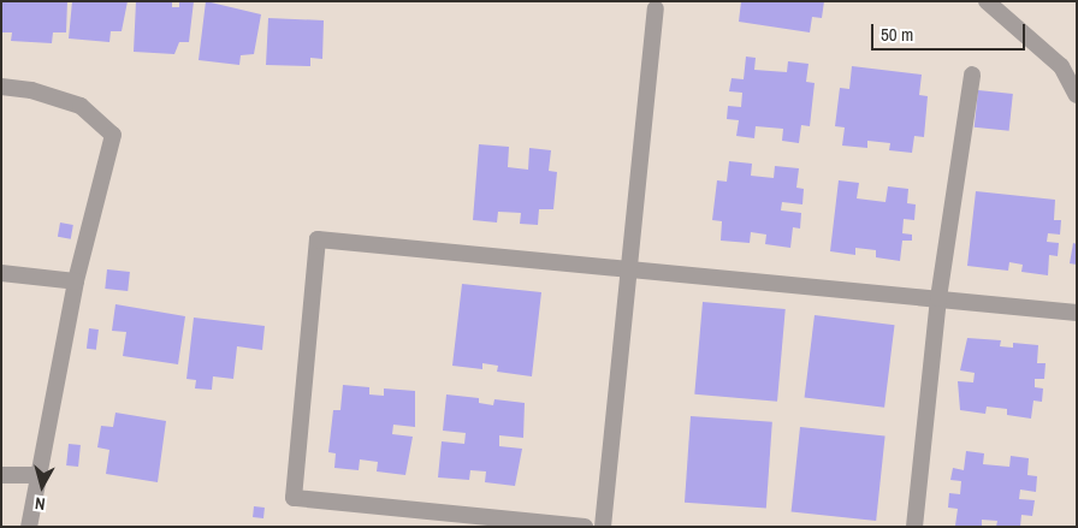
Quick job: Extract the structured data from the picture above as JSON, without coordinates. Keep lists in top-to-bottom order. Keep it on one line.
{"scale_bar":"50 m","north":"bottom"}
